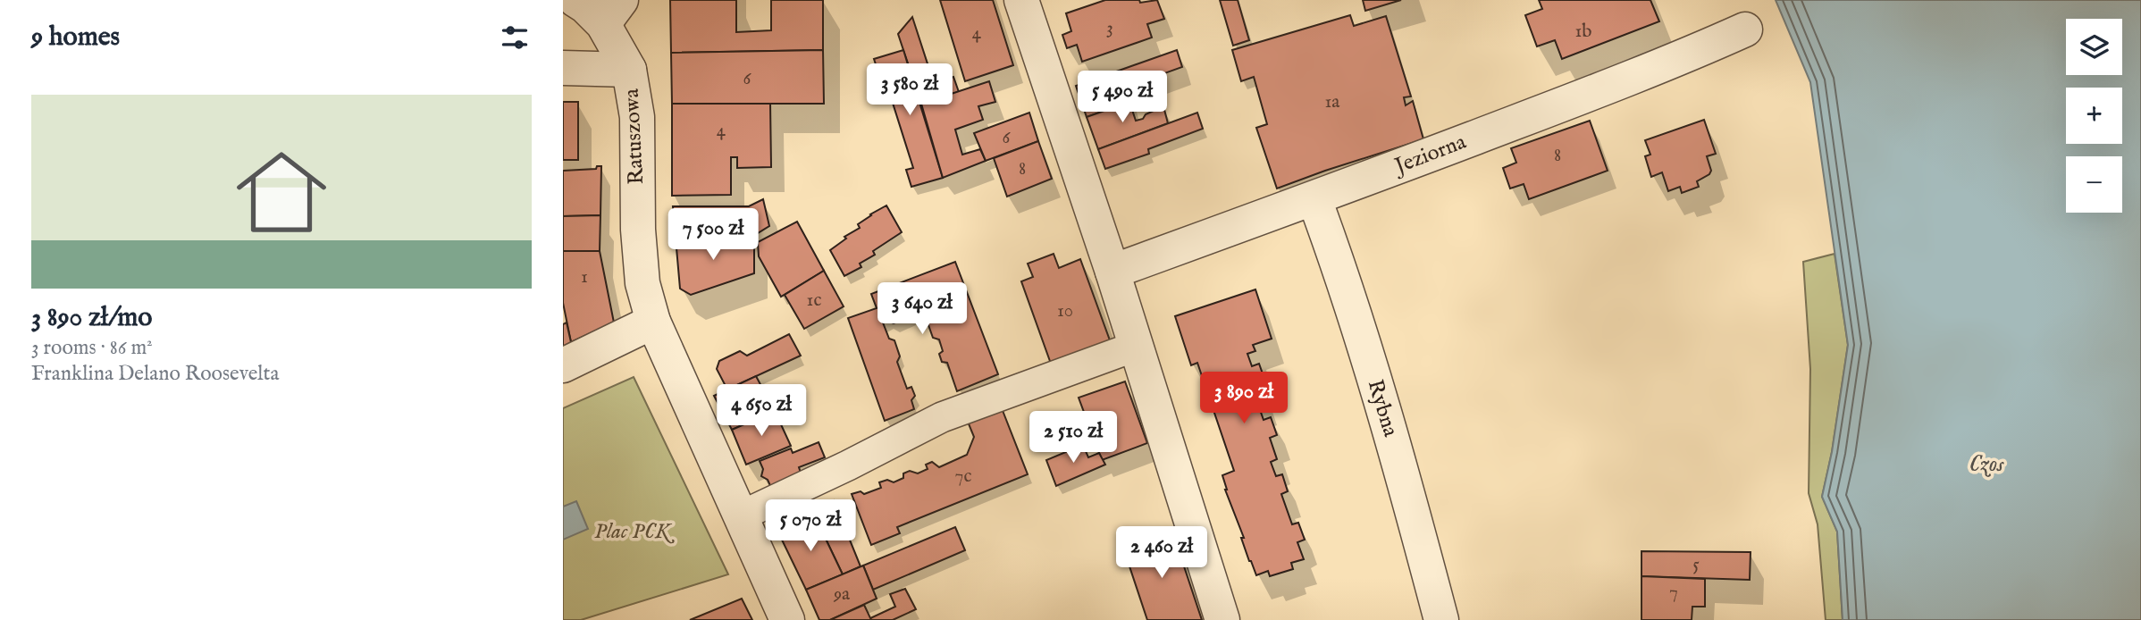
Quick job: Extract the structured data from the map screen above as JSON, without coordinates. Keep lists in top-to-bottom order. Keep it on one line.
{"streets":{"street":["Ratuszowa","Jeziorna","Rybna"]},"crossings":[["Jeziorna","Rybna"]],"water":["Czos"],"parks":["Plac PCK"],"house_numbers":["3","1b","4","6","1a","4","6","8","8","1","1c","10","7c","5","7","9a"],"page":{"heading":"9 homes","map_buttons":["+","−"],"price":["3 580 zł","5 490 zł","7 500 zł","3 640 zł","3 890 zł","4 650 zł","2 510 zł","5 070 zł","2 460 zł"],"list":[{"name":"3 890 zł/mo","note":"3 rooms · 86 m² · Franklina Delano Roosevelta"}]}}
